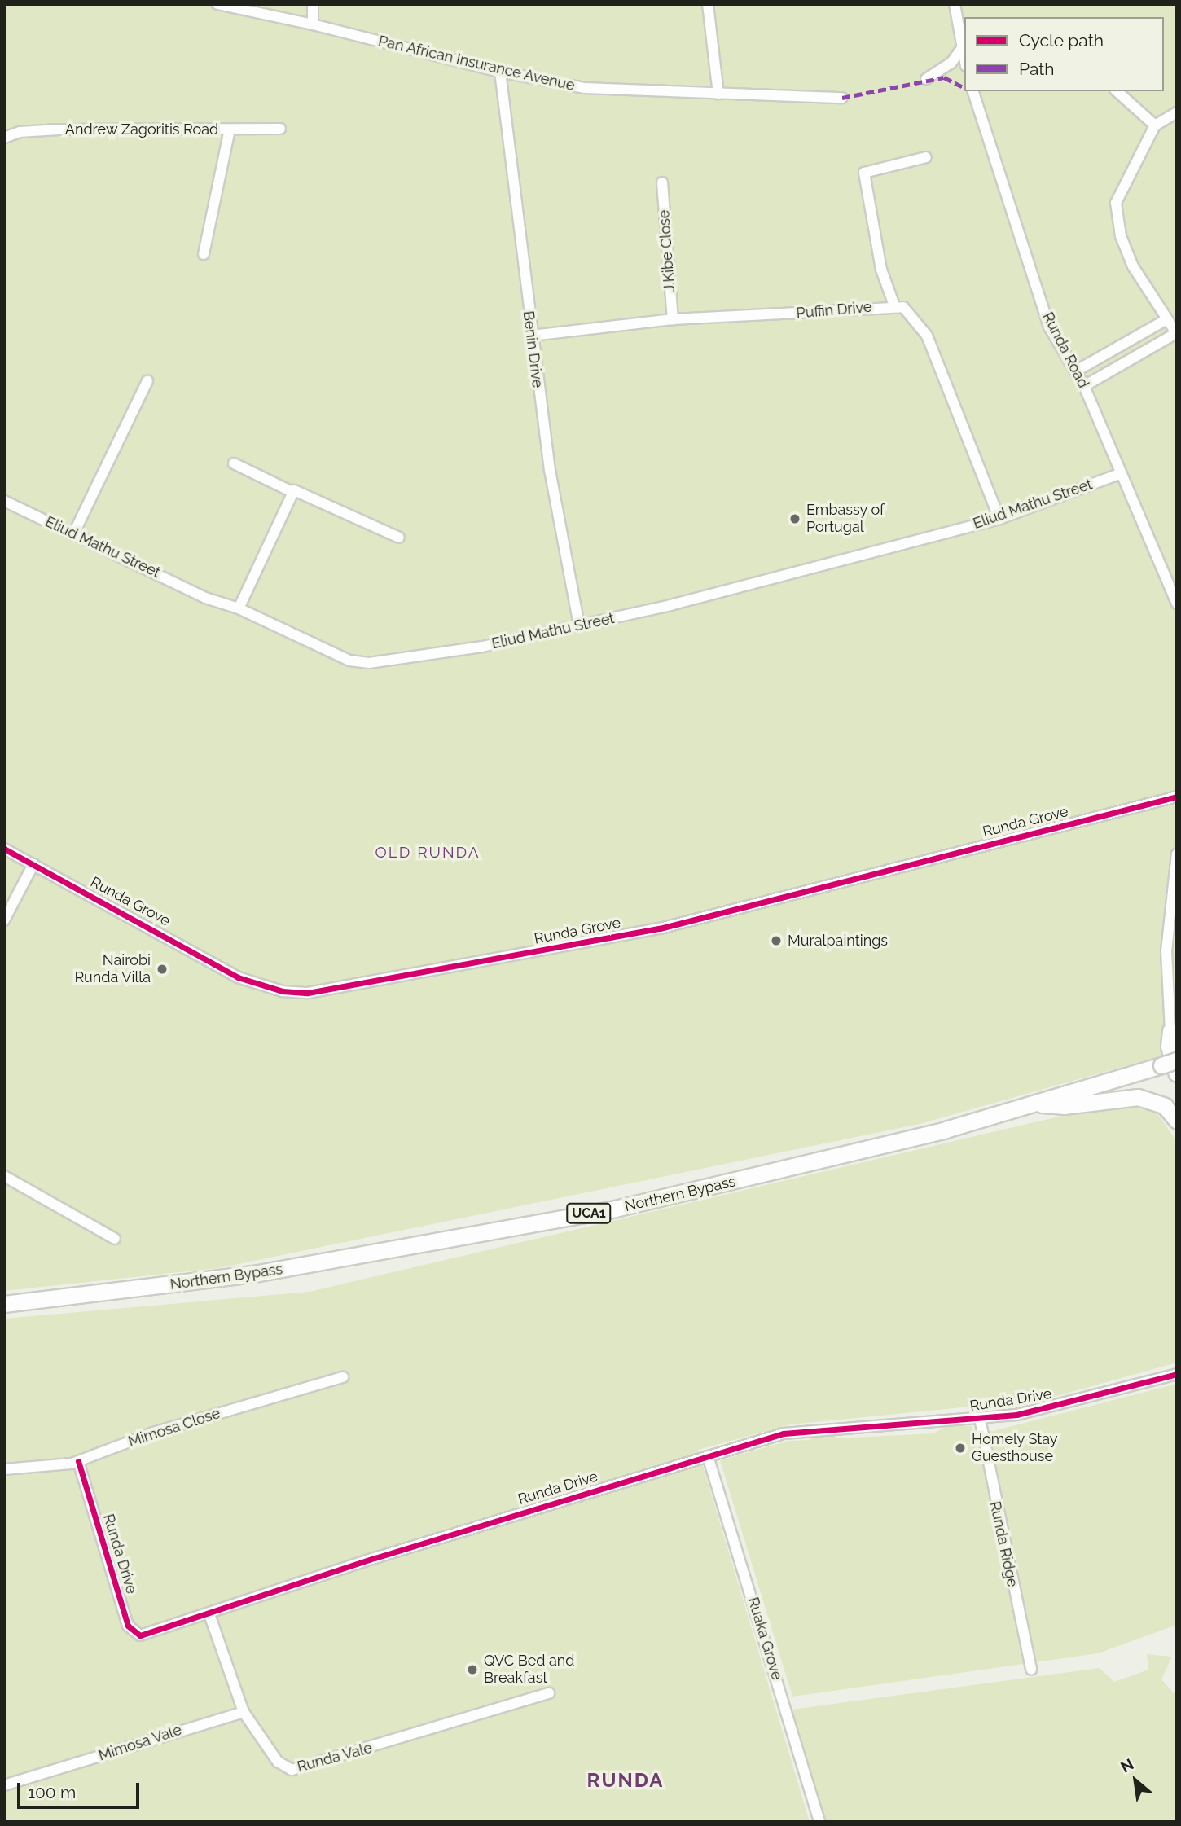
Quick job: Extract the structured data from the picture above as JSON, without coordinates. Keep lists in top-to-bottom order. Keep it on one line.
{"streets":{"main road":["Northern Bypass","UCA1"],"street":["Pan African Insurance Avenue","Andrew Zagoritis Road","J.Kibe Close","Puffin Drive","Benin Drive","Runda Road","Eliud Mathu Street","Runda Grove","Runda Drive","Mimosa Close","Runda Ridge","Ruaka Grove","Mimosa Vale","Runda Vale"]},"crossings":[["Pan African Insurance Avenue","Benin Drive"],["J.Kibe Close","Puffin Drive"],["Puffin Drive","Benin Drive"],["Benin Drive","Eliud Mathu Street"],["Runda Road","Eliud Mathu Street"],["Runda Drive","Mimosa Close"],["Runda Drive","Runda Ridge"],["Runda Drive","Ruaka Grove"],["Runda Drive","Runda Vale"],["Mimosa Vale","Runda Vale"]],"districts":["OLD RUNDA","RUNDA"],"places":["Embassy of Portugal","Muralpaintings","Nairobi Runda Villa","Homely Stay Guesthouse","QVC Bed and Breakfast"],"legend":["Cycle path","Path"],"scale_bar":"100 m","north":"top left"}
